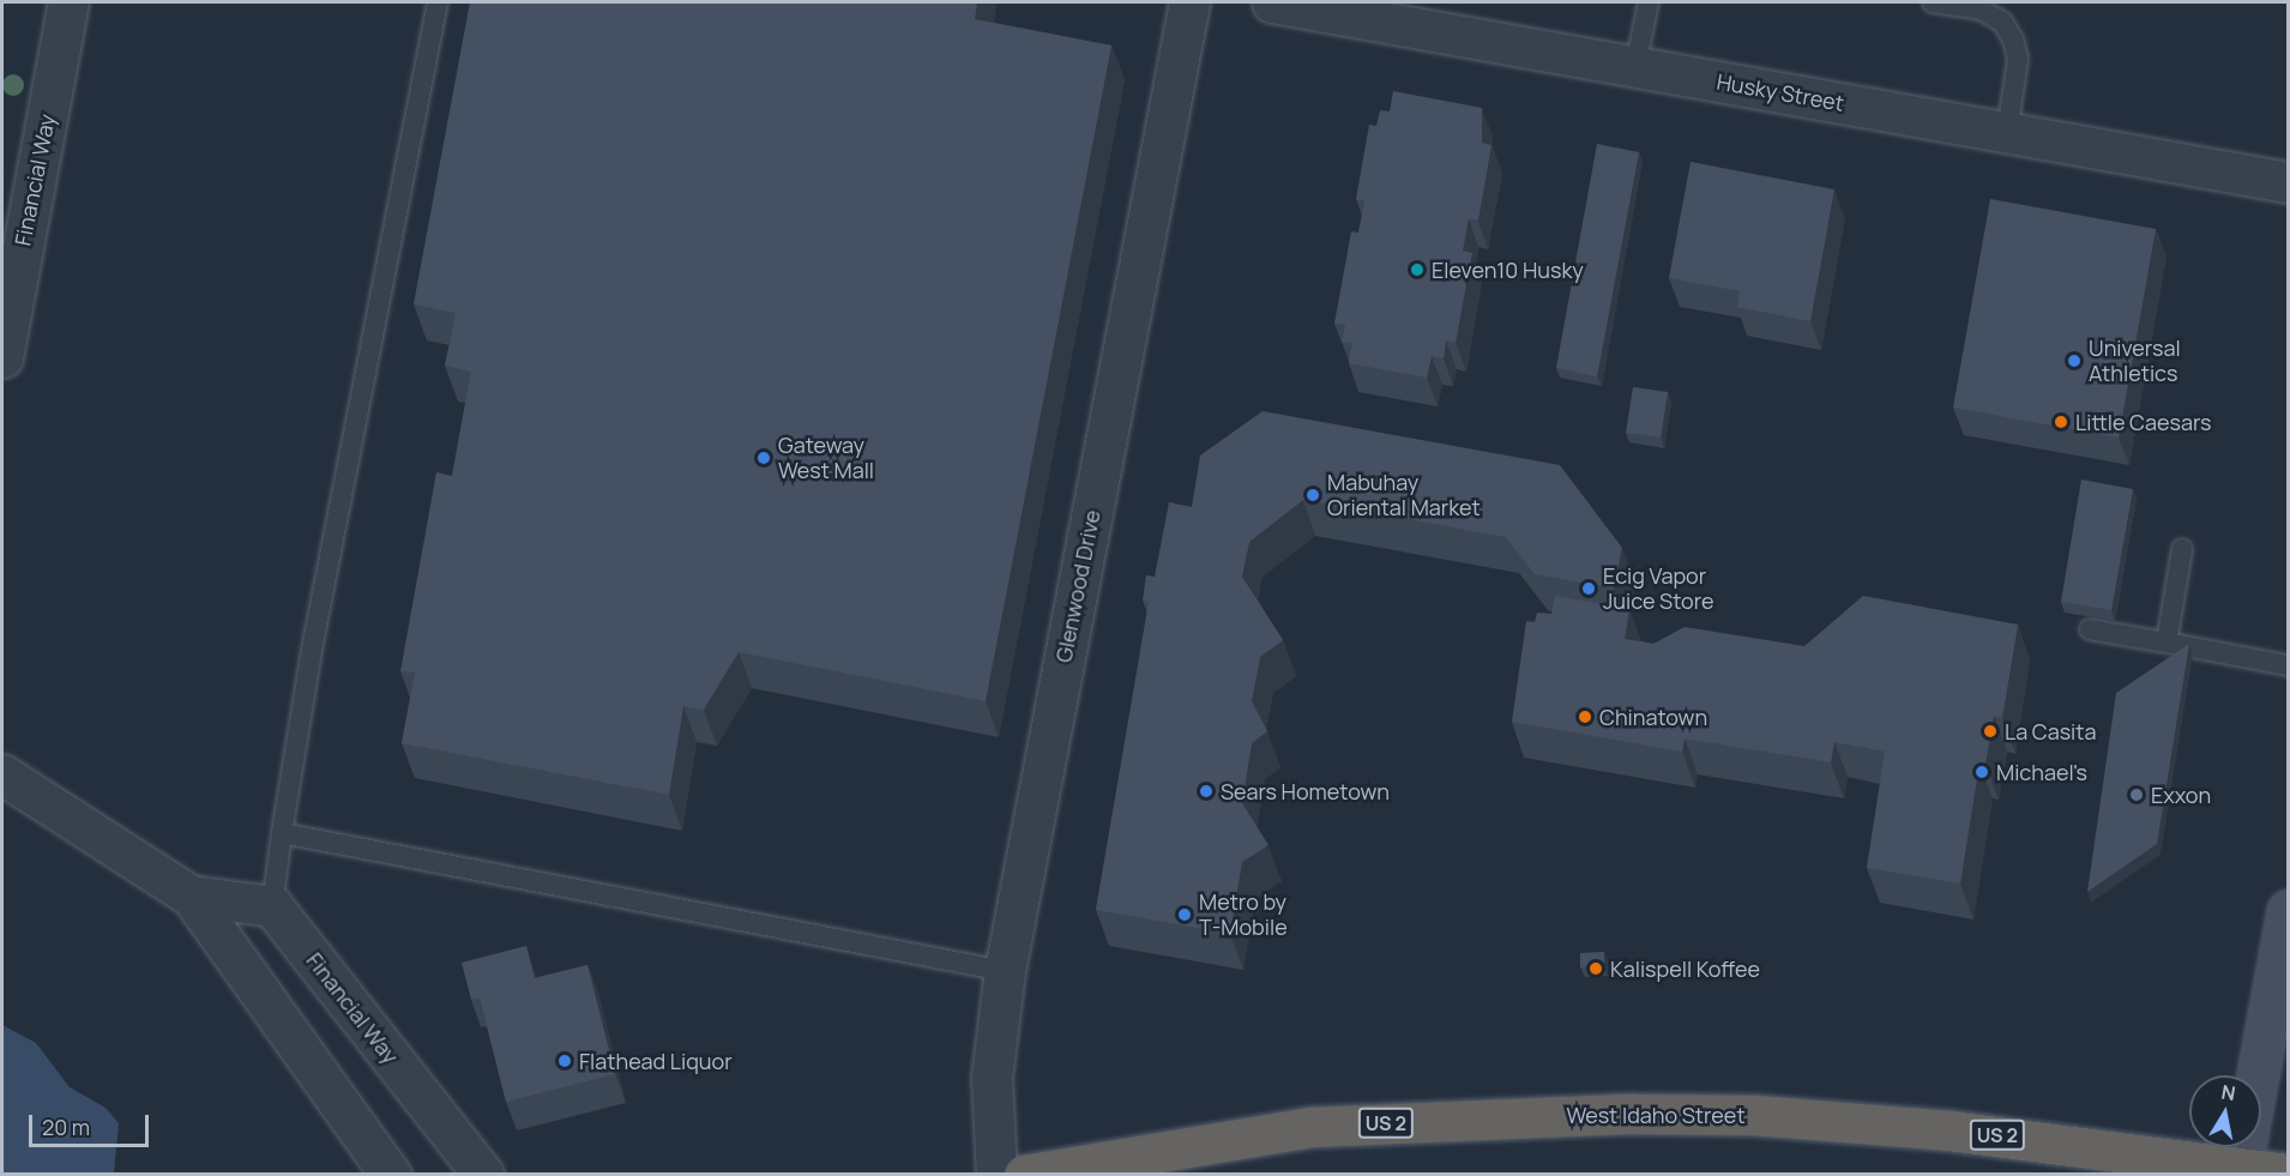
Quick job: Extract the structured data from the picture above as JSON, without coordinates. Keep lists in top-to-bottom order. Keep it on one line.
{"streets":{"highway":["West Idaho Street","US 2"],"street":["Husky Street","Financial Way","Glenwood Drive"]},"crossings":[["Glenwood Drive","West Idaho Street"]],"places":["Eleven10 Husky","Universal Athletics","Little Caesars","Gateway West Mall","Mabuhay Oriental Market","Ecig Vapor Juice Store","Chinatown","La Casita","Michael's","Sears Hometown","Exxon","Metro by T-Mobile","Kalispell Koffee","Flathead Liquor"],"scale_bar":"20 m","north":"top"}
